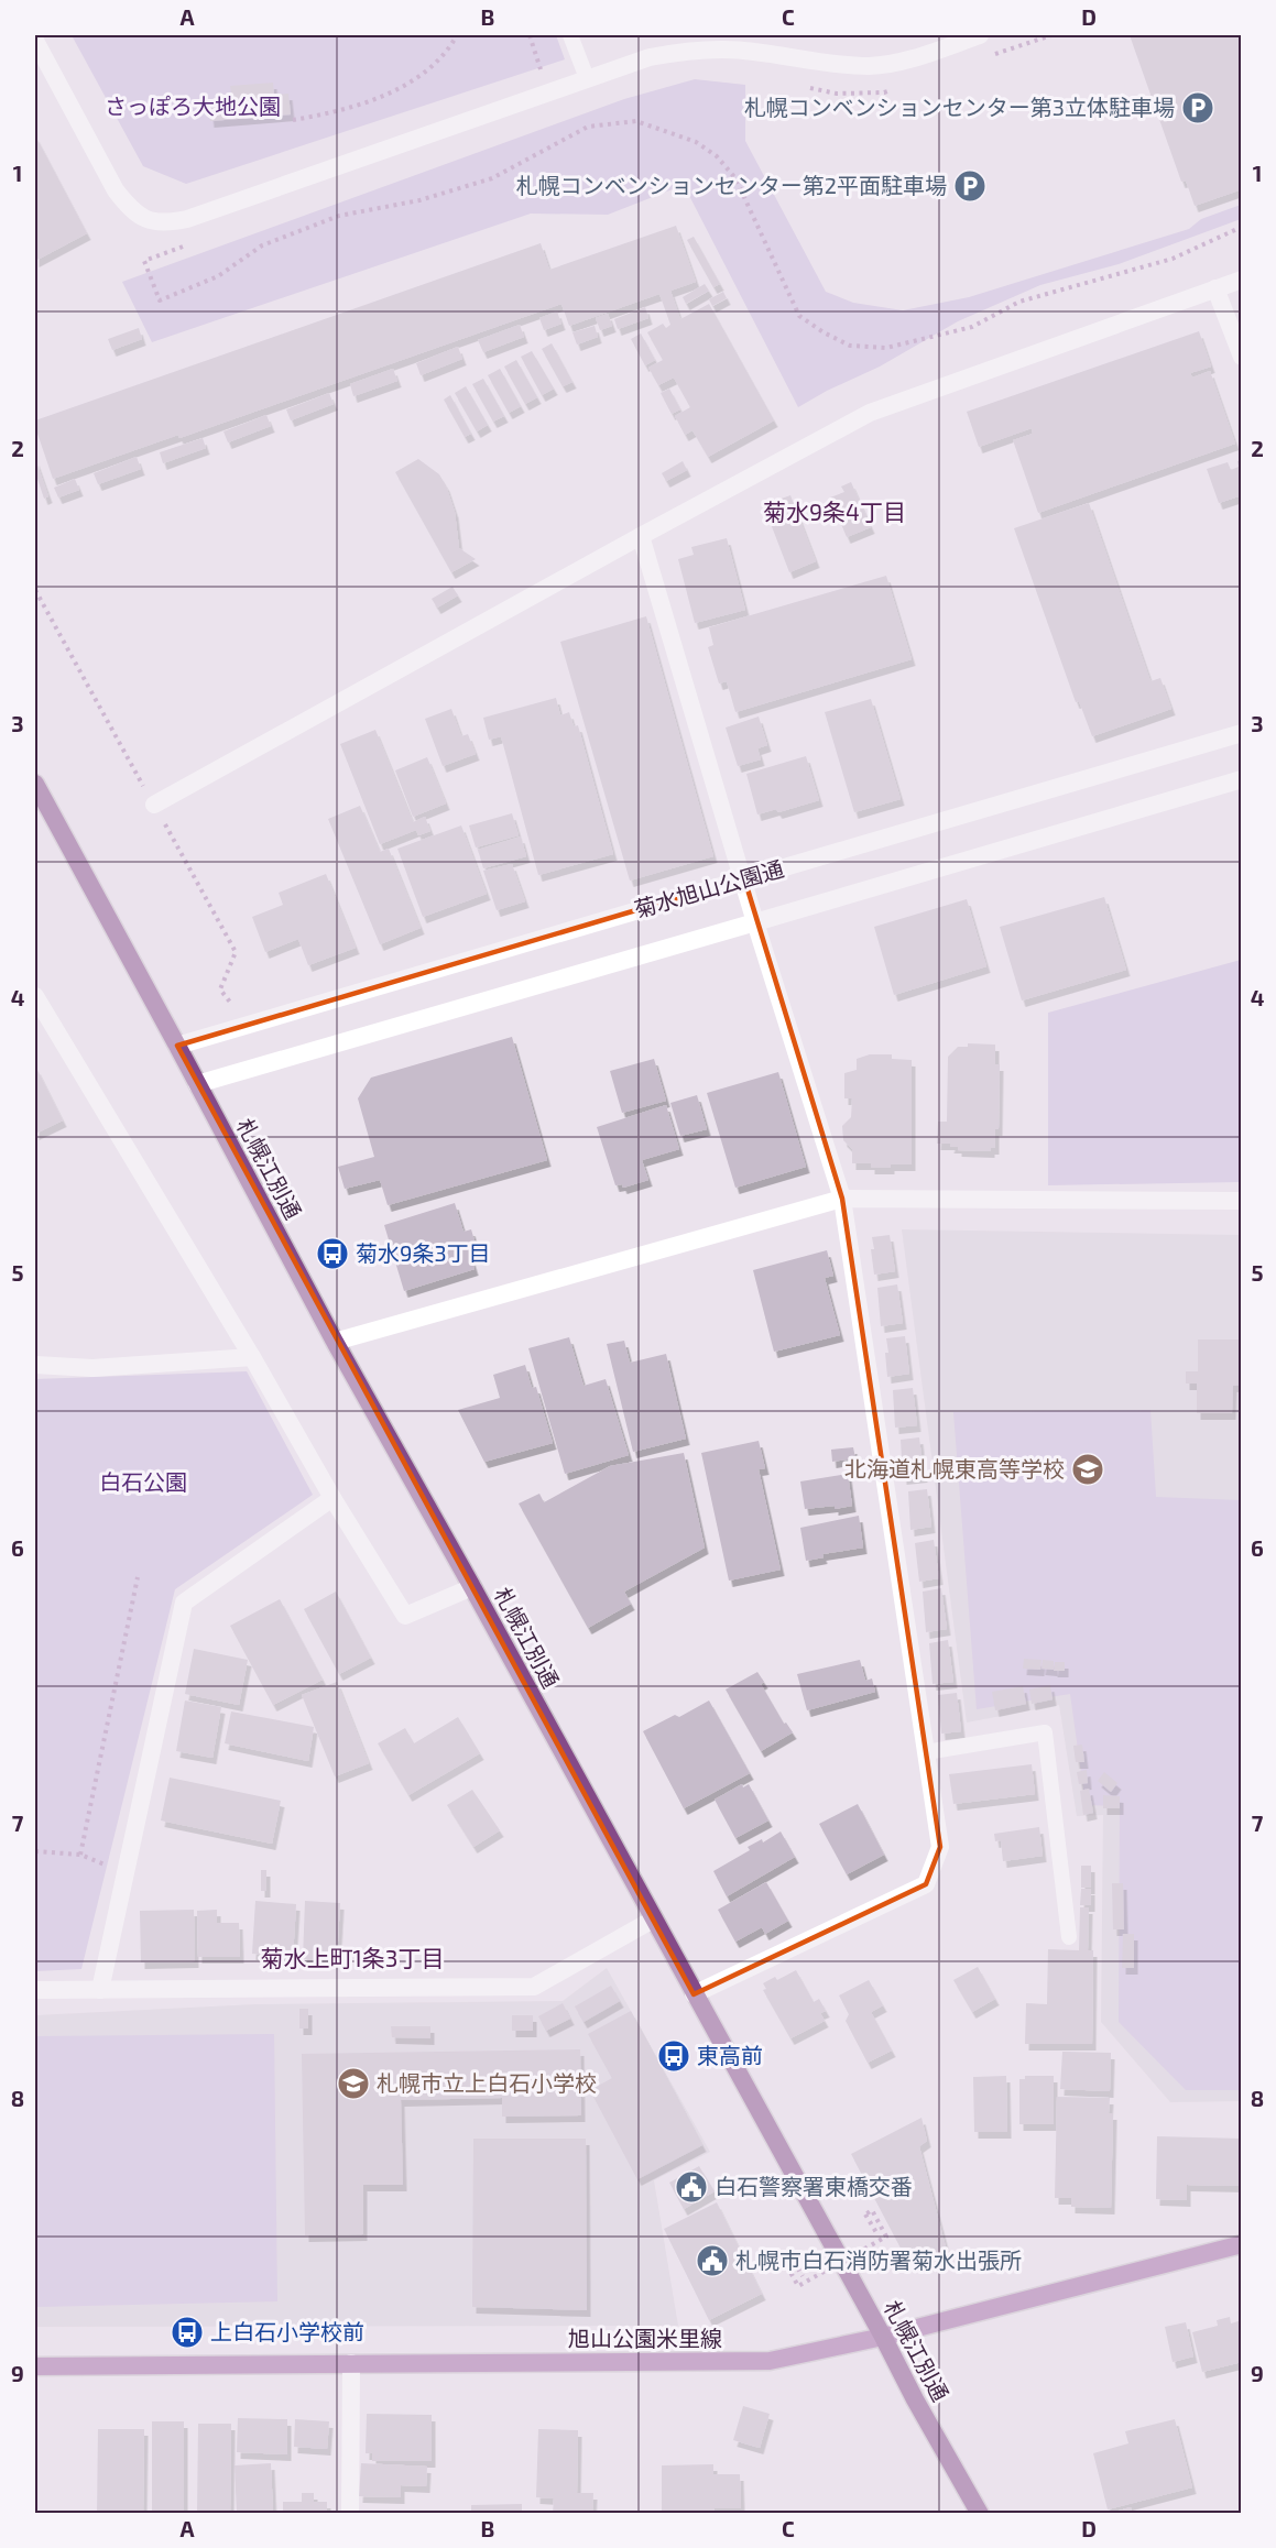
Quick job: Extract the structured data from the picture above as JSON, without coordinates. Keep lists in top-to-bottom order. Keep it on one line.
{"streets":{"highway":["札幌江別通"],"main road":["旭山公園米里線"],"street":["菊水旭山公園通"]},"crossings":[["菊水旭山公園通","札幌江別通"],["札幌江別通","旭山公園米里線"]],"districts":["菊水9条4丁目","菊水上町1条3丁目"],"parks":["さっぽろ大地公園","白石公園"],"places":{"parking":["札幌コンベンションセンター第3立体駐車場","札幌コンベンションセンター第2平面駐車場"],"bus stop":["菊水9条3丁目","東高前","上白石小学校前"],"school or university":["北海道札幌東高等学校","札幌市立上白石小学校"],"public building":["白石警察署東橋交番","札幌市白石消防署菊水出張所"]},"grid":{"columns":["A","B","C","D"],"rows":["1","2","3","4","5","6","7","8","9"]}}
